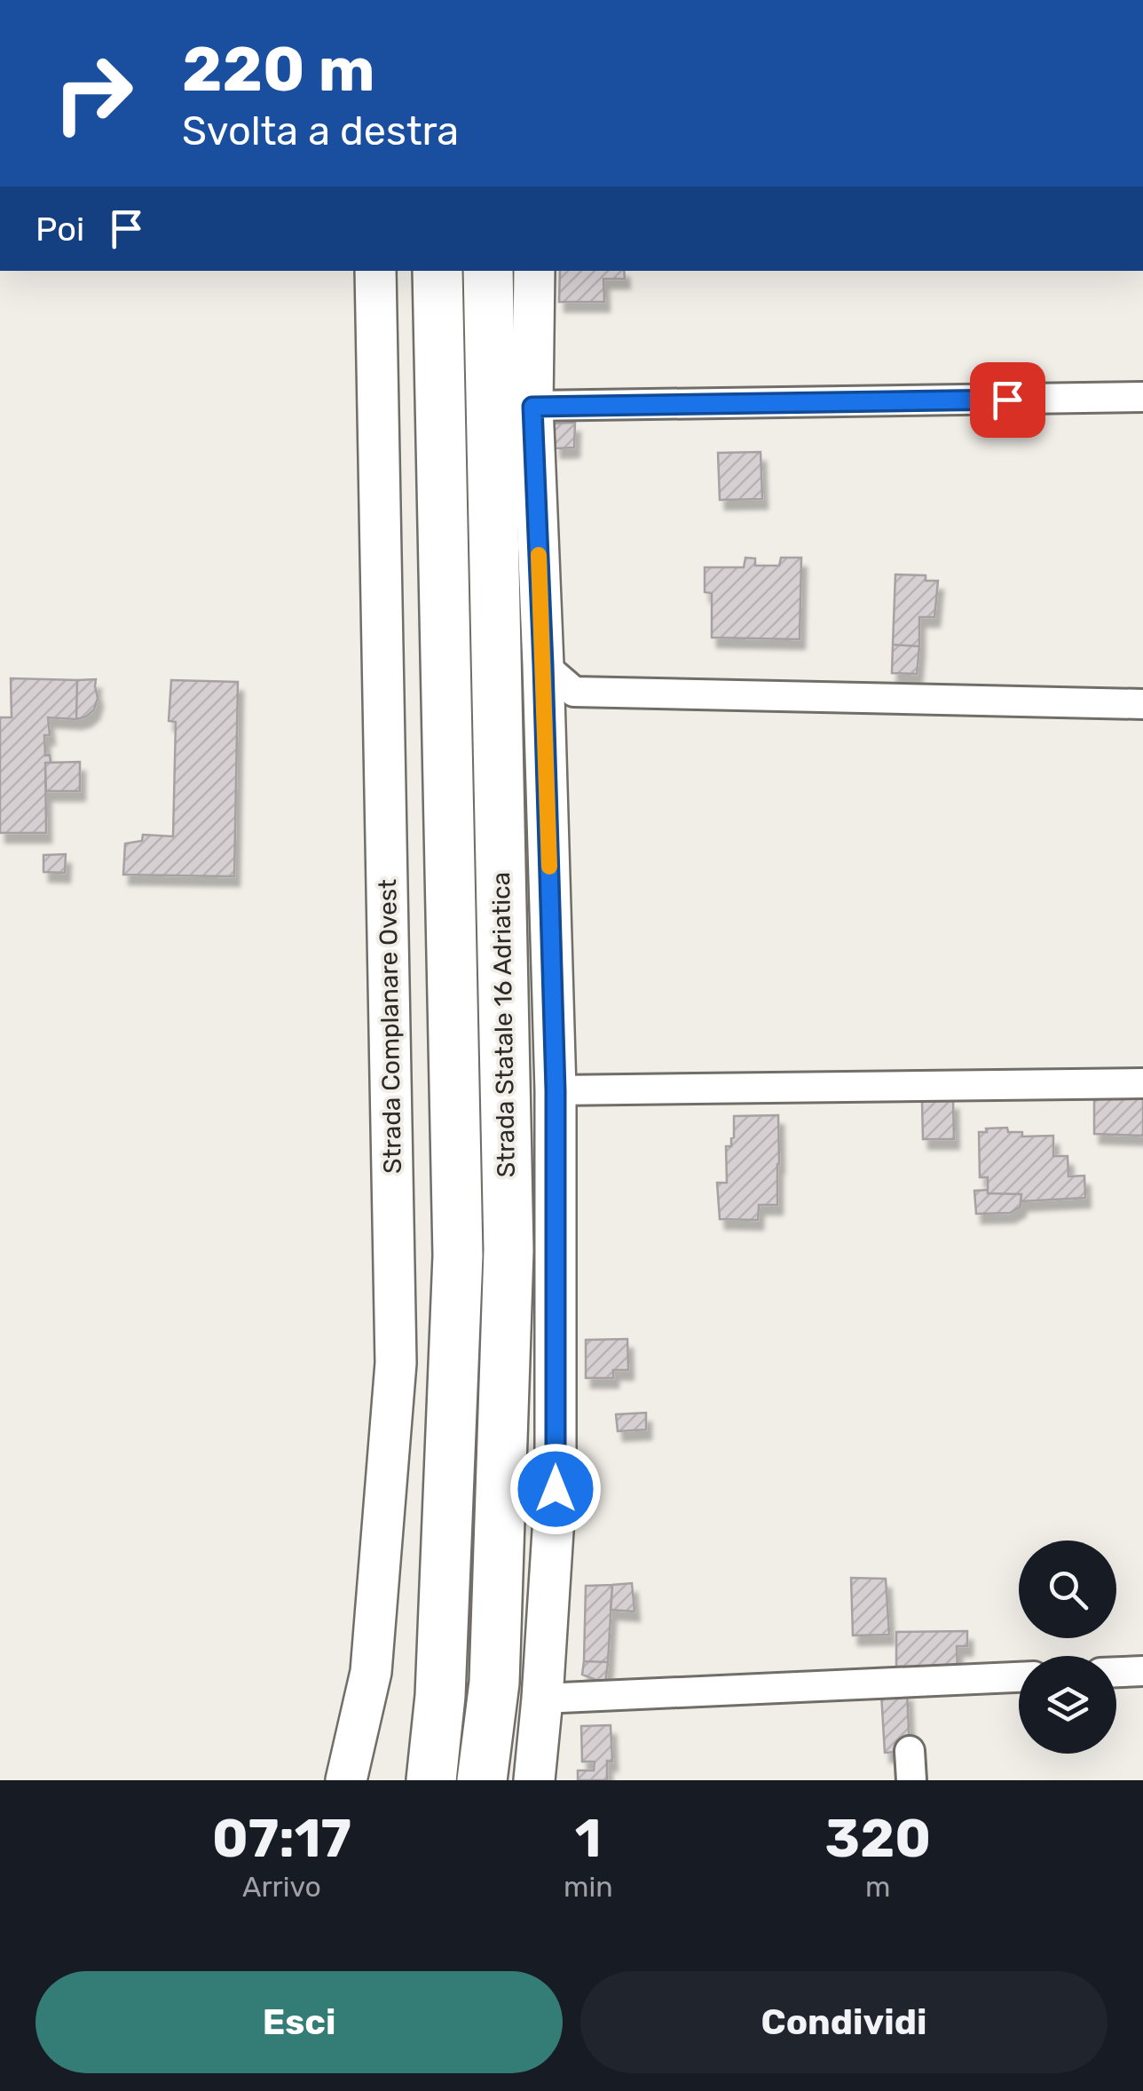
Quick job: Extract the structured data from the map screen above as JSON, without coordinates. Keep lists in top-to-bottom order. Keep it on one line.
{"streets":{"highway":["Strada Statale 16 Adriatica"],"street":["Strada Complanare Ovest"]},"page":{"turn":["220 m","Svolta a destra"],"then":"Poi","eta":["07:17","Arrivo","1","min","320","m"],"buttons":["Esci","Condividi"]}}
